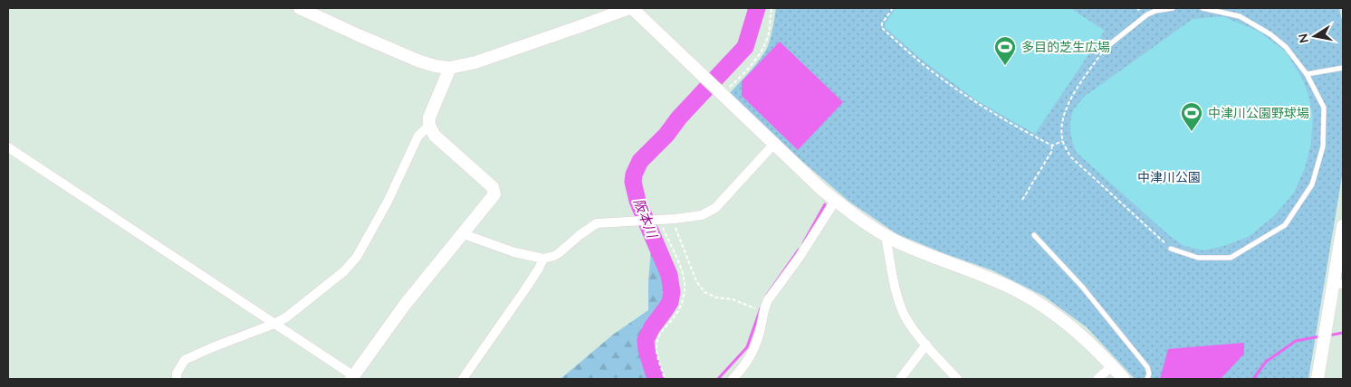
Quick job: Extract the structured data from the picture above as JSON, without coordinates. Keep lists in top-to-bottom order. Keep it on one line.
{"water":["阪本川"],"parks":["中津川公園"],"places":{"sports":["多目的芝生広場","中津川公園野球場"]},"north":"left"}
